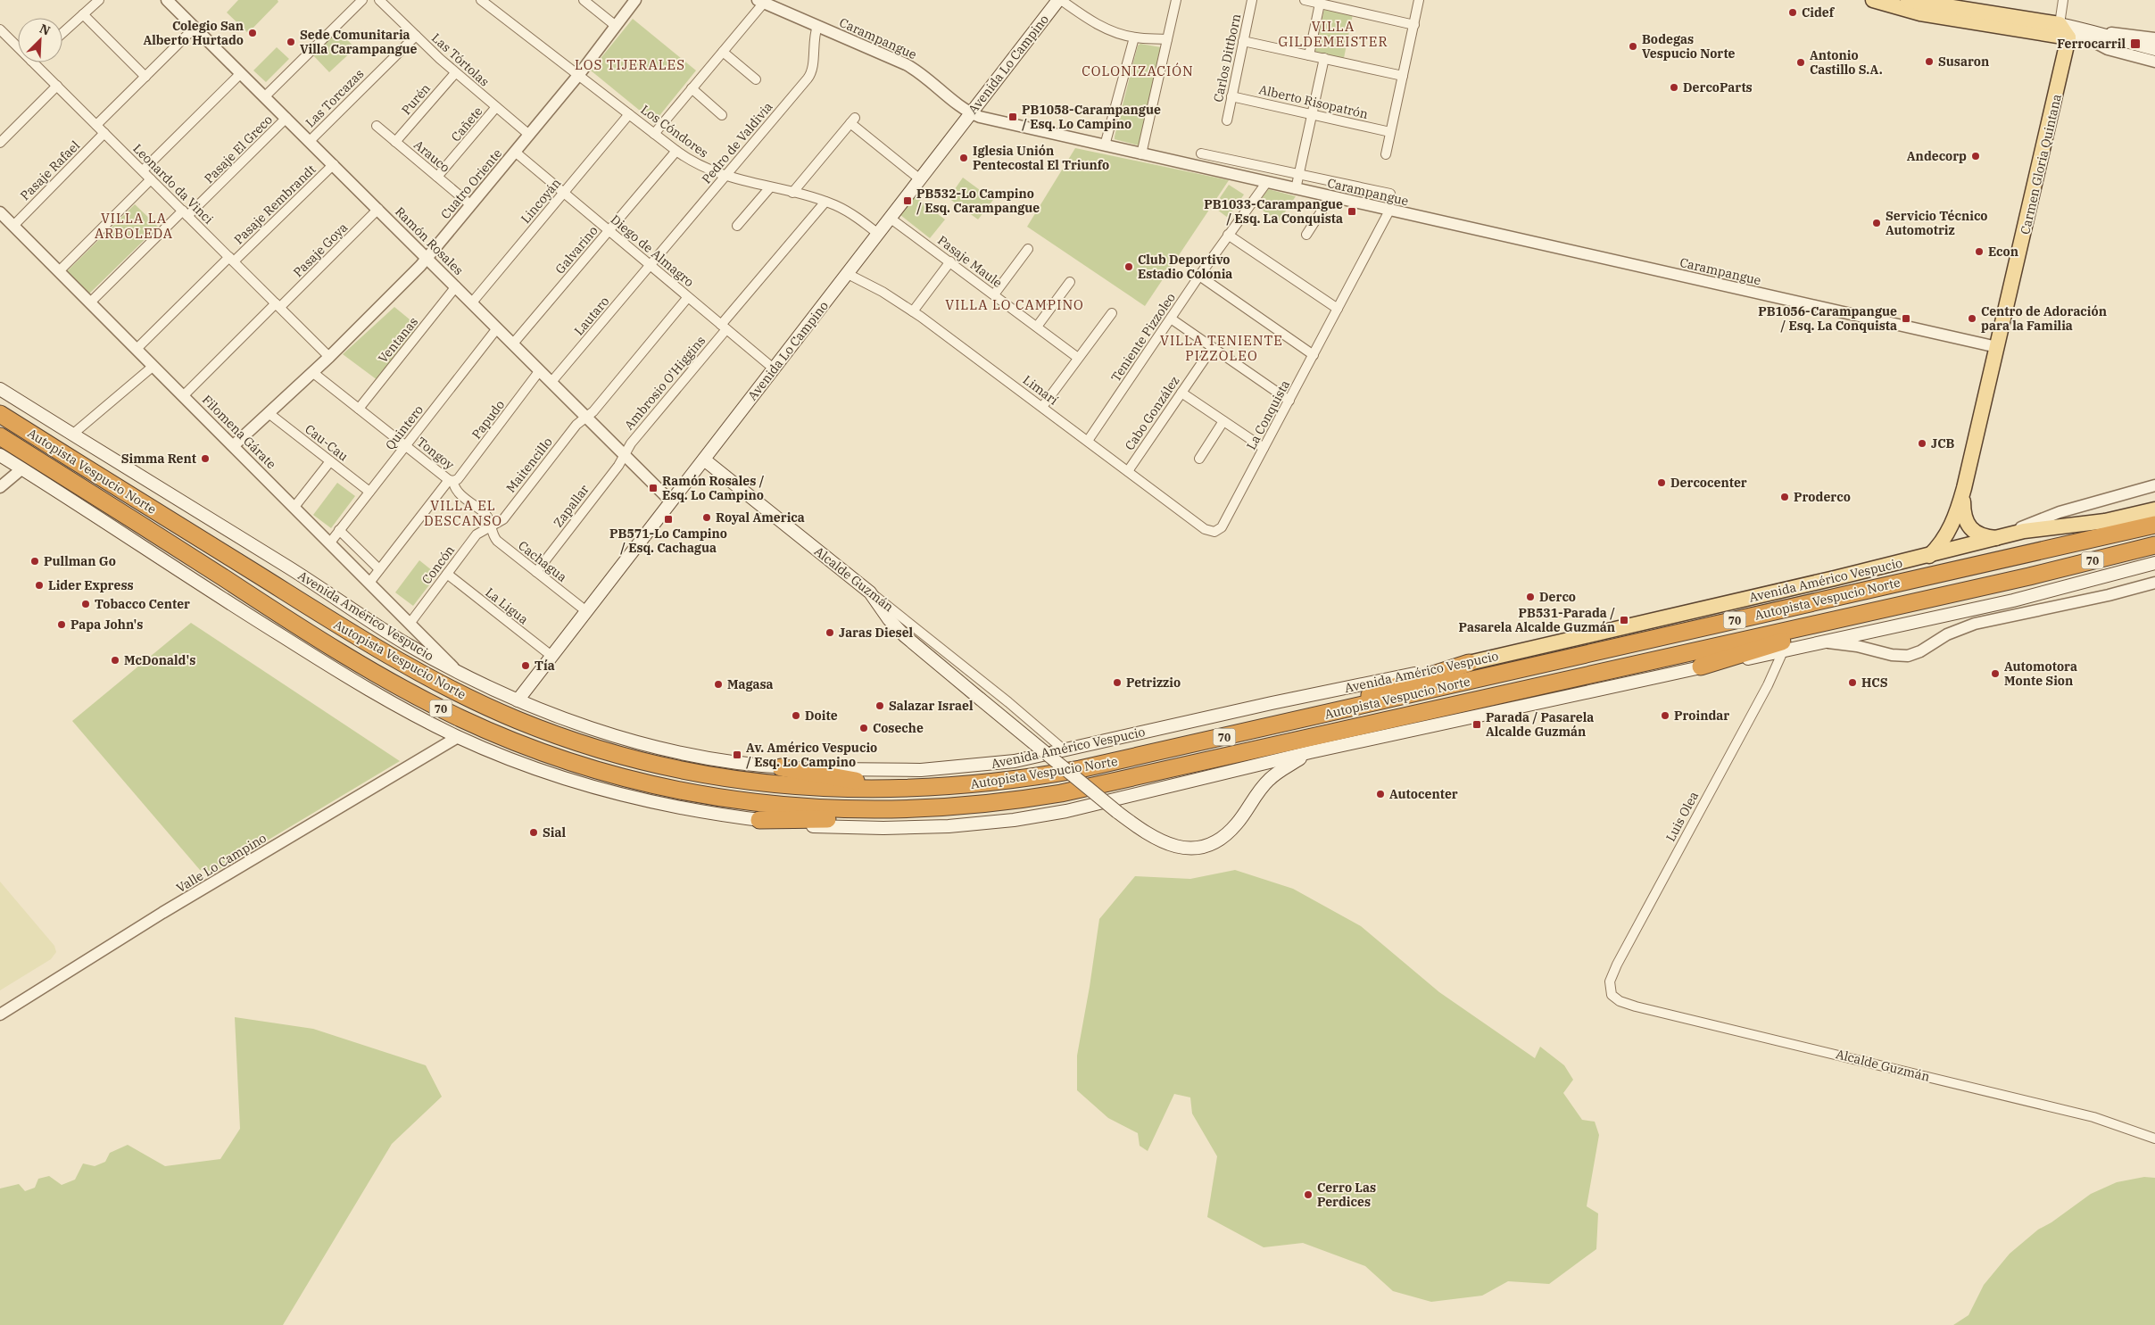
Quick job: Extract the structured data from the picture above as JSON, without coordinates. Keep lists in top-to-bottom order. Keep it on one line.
{"streets":{"highway":["Autopista Vespucio Norte","70"],"main road":["Avenida Lo Campino","Carmen Gloria Quintana","Alcalde Guzmán","Avenida Américo Vespucio"],"street":["Carampangue","Carlos Dittborn","Las Tórtolas","Las Torcazas","Purén","Alberto Risopatrón","Cañete","Los Cóndores","Pedro de Valdivia","Pasaje El Greco","Arauco","Pasaje Rafael","Leonardo da Vinci","Cuatro Oriente","Lincoyán","Pasaje Rembrandt","Ramón Rosales","Pasaje Goya","Galvarino","Diego de Almagro","Pasaje Maule","Lautaro","Teniente Pizzoleo","Ventanas","Ambrosio O'Higgins","Limarí","Cabo González","La Conquista","Papudo","Quintero","Filomena Gárate","Cau-Cau","Tongoy","Maitencillo","Zapallar","Cachagua","Concón","La Ligua","Luis Olea","Valle Lo Campino"]},"crossings":[["Carampangue","Avenida Lo Campino"],["Carampangue","Pedro de Valdivia"],["Carampangue","Carmen Gloria Quintana"],["Carampangue","Teniente Pizzoleo"],["Carampangue","La Conquista"],["Carlos Dittborn","Alberto Risopatrón"],["Las Tórtolas","Las Torcazas"],["Las Tórtolas","Purén"],["Las Tórtolas","Cañete"],["Las Tórtolas","Cuatro Oriente"],["Avenida Lo Campino","Los Cóndores"],["Avenida Lo Campino","Ramón Rosales"],["Avenida Lo Campino","Diego de Almagro"],["Avenida Lo Campino","Pasaje Maule"],["Avenida Lo Campino","Limarí"],["Avenida Lo Campino","Cachagua"],["Avenida Lo Campino","Alcalde Guzmán"],["Avenida Lo Campino","Avenida Américo Vespucio"],["Avenida Lo Campino","La Ligua"],["Las Torcazas","Ramón Rosales"],["Purén","Arauco"],["Cañete","Arauco"],["Los Cóndores","Pedro de Valdivia"],["Los Cóndores","Cuatro Oriente"],["Los Cóndores","Lincoyán"],["Los Cóndores","Galvarino"],["Los Cóndores","Ambrosio O'Higgins"],["Pedro de Valdivia","Diego de Almagro"],["Pedro de Valdivia","Lautaro"],["Pasaje El Greco","Leonardo da Vinci"],["Pasaje El Greco","Ramón Rosales"],["Pasaje El Greco","Filomena Gárate"],["Arauco","Cuatro Oriente"],["Carmen Gloria Quintana","Avenida Américo Vespucio"],["Pasaje Rafael","Leonardo da Vinci"],["Pasaje Rafael","Filomena Gárate"],["Leonardo da Vinci","Cuatro Oriente"],["Leonardo da Vinci","Pasaje Rembrandt"],["Leonardo da Vinci","Pasaje Goya"],["Cuatro Oriente","Ramón Rosales"],["Cuatro Oriente","Diego de Almagro"],["Cuatro Oriente","Filomena Gárate"],["Cuatro Oriente","Cau-Cau"],["Cuatro Oriente","Tongoy"],["Lincoyán","Ramón Rosales"],["Lincoyán","Diego de Almagro"],["Pasaje Rembrandt","Ramón Rosales"],["Pasaje Rembrandt","Filomena Gárate"],["Ramón Rosales","Pasaje Goya"],["Ramón Rosales","Galvarino"],["Ramón Rosales","Lautaro"],["Ramón Rosales","Ventanas"],["Ramón Rosales","Ambrosio O'Higgins"],["Ramón Rosales","Papudo"],["Ramón Rosales","Quintero"],["Ramón Rosales","Maitencillo"],["Ramón Rosales","Zapallar"],["Pasaje Goya","Filomena Gárate"],["Galvarino","Diego de Almagro"],["Diego de Almagro","Lautaro"],["Diego de Almagro","Ambrosio O'Higgins"],["Diego de Almagro","Maitencillo"],["Teniente Pizzoleo","Limarí"],["Ventanas","Tongoy"],["Ambrosio O'Higgins","Zapallar"],["Limarí","Cabo González"],["Limarí","La Conquista"],["Papudo","Filomena Gárate"],["Papudo","Tongoy"],["Quintero","Filomena Gárate"],["Quintero","Cau-Cau"],["Quintero","Tongoy"],["Filomena Gárate","Concón"],["Filomena Gárate","Avenida Américo Vespucio"],["Tongoy","Maitencillo"],["Tongoy","Cachagua"],["Tongoy","Concón"],["Maitencillo","Cachagua"],["Maitencillo","Concón"],["Zapallar","Cachagua"],["Cachagua","Concón"],["Concón","La Ligua"],["Alcalde Guzmán","Avenida Américo Vespucio"],["Alcalde Guzmán","Luis Olea"]],"districts":["VILLA GILDEMEISTER","LOS TIJERALES","COLONIZACIÓN","VILLA LA ARBOLEDA","VILLA LO CAMPINO","VILLA TENIENTE PIZZOLEO","VILLA EL DESCANSO"],"places":{"other":["Cidef","Colegio San Alberto Hurtado","Sede Comunitaria Villa Carampangue","Bodegas Vespucio Norte","Susaron","Antonio Castillo S.A.","DercoParts","Andecorp","Iglesia Unión Pentecostal El Triunfo","Servicio Técnico Automotriz","Econ","Club Deportivo Estadio Colonia","Centro de Adoración para la Familia","JCB","Simma Rent","Dercocenter","Proderco","Royal America","Pullman Go","Lider Express","Derco","Tobacco Center","Papa John's","Jaras Diesel","McDonald's","Tía","Automotora Monte Sion","Petrizzio","HCS","Magasa","Salazar Israel","Doite","Proindar","Coseche","Autocenter","Sial","Cerro Las Perdices"],"transit":["Ferrocarril","PB1058-Carampangue / Esq. Lo Campino","PB532-Lo Campino / Esq. Carampangue","PB1033-Carampangue / Esq. La Conquista","PB1056-Carampangue / Esq. La Conquista","Ramón Rosales / Esq. Lo Campino","PB571-Lo Campino / Esq. Cachagua","PB531-Parada / Pasarela Alcalde Guzmán","Parada / Pasarela Alcalde Guzmán","Av. Américo Vespucio / Esq. Lo Campino"]},"north":"top right"}
